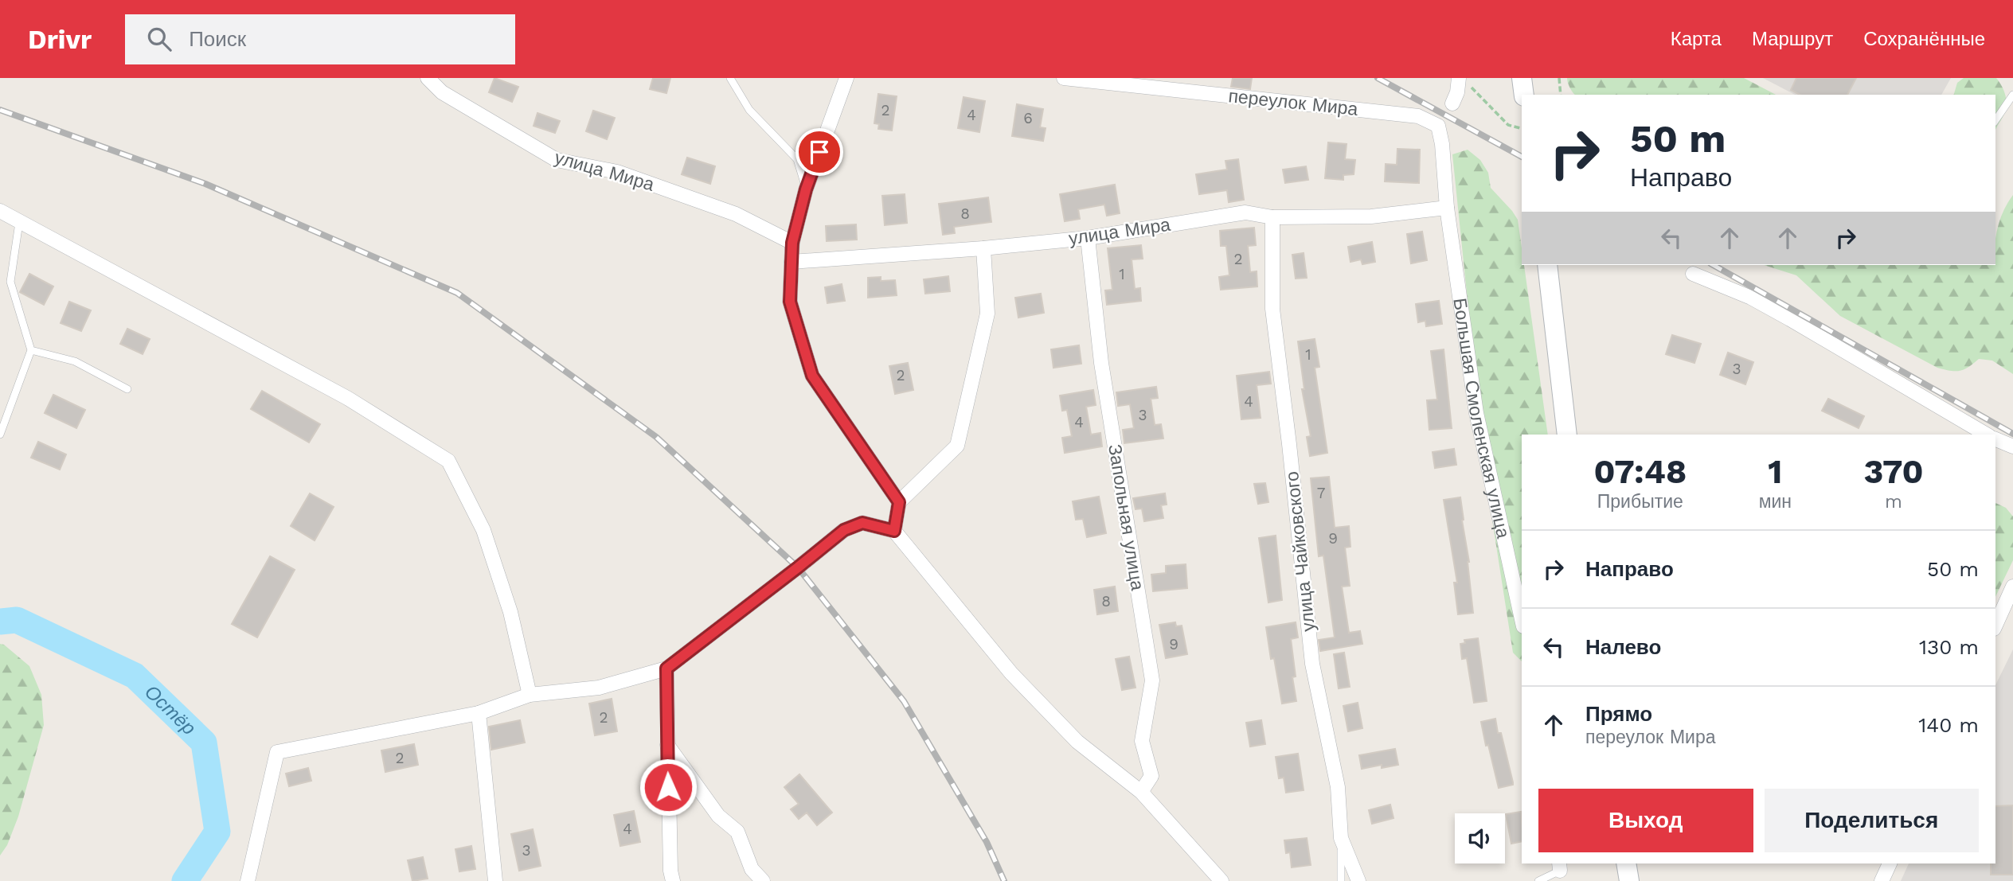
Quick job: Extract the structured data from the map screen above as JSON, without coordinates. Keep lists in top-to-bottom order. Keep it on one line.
{"streets":{"street":["переулок Мира","улица Мира","Большая Смоленская улица","Запольная улица","улица Чайковского"]},"crossings":[["переулок Мира","улица Мира"],["переулок Мира","Большая Смоленская улица"],["улица Мира","Большая Смоленская улица"],["улица Мира","Запольная улица"],["улица Мира","улица Чайковского"]],"water":["Остёр"],"house_numbers":["2","4","6","8","2","1","1","3","2","4","3","4","7","9","8","9","2","2","4","3"],"page":{"header":"Drivr","search":"Поиск","nav":["Карта","Маршрут","Сохранённые"],"turn":["50 m","Направо"],"eta":["07:48","Прибытие","1","мин","370","m"],"list":[{"name":"Направо","value":"50 m"},{"name":"Налево","value":"130 m"},{"name":"Прямо","note":"переулок Мира","value":"140 m"}],"buttons":["Выход","Поделиться"]}}
